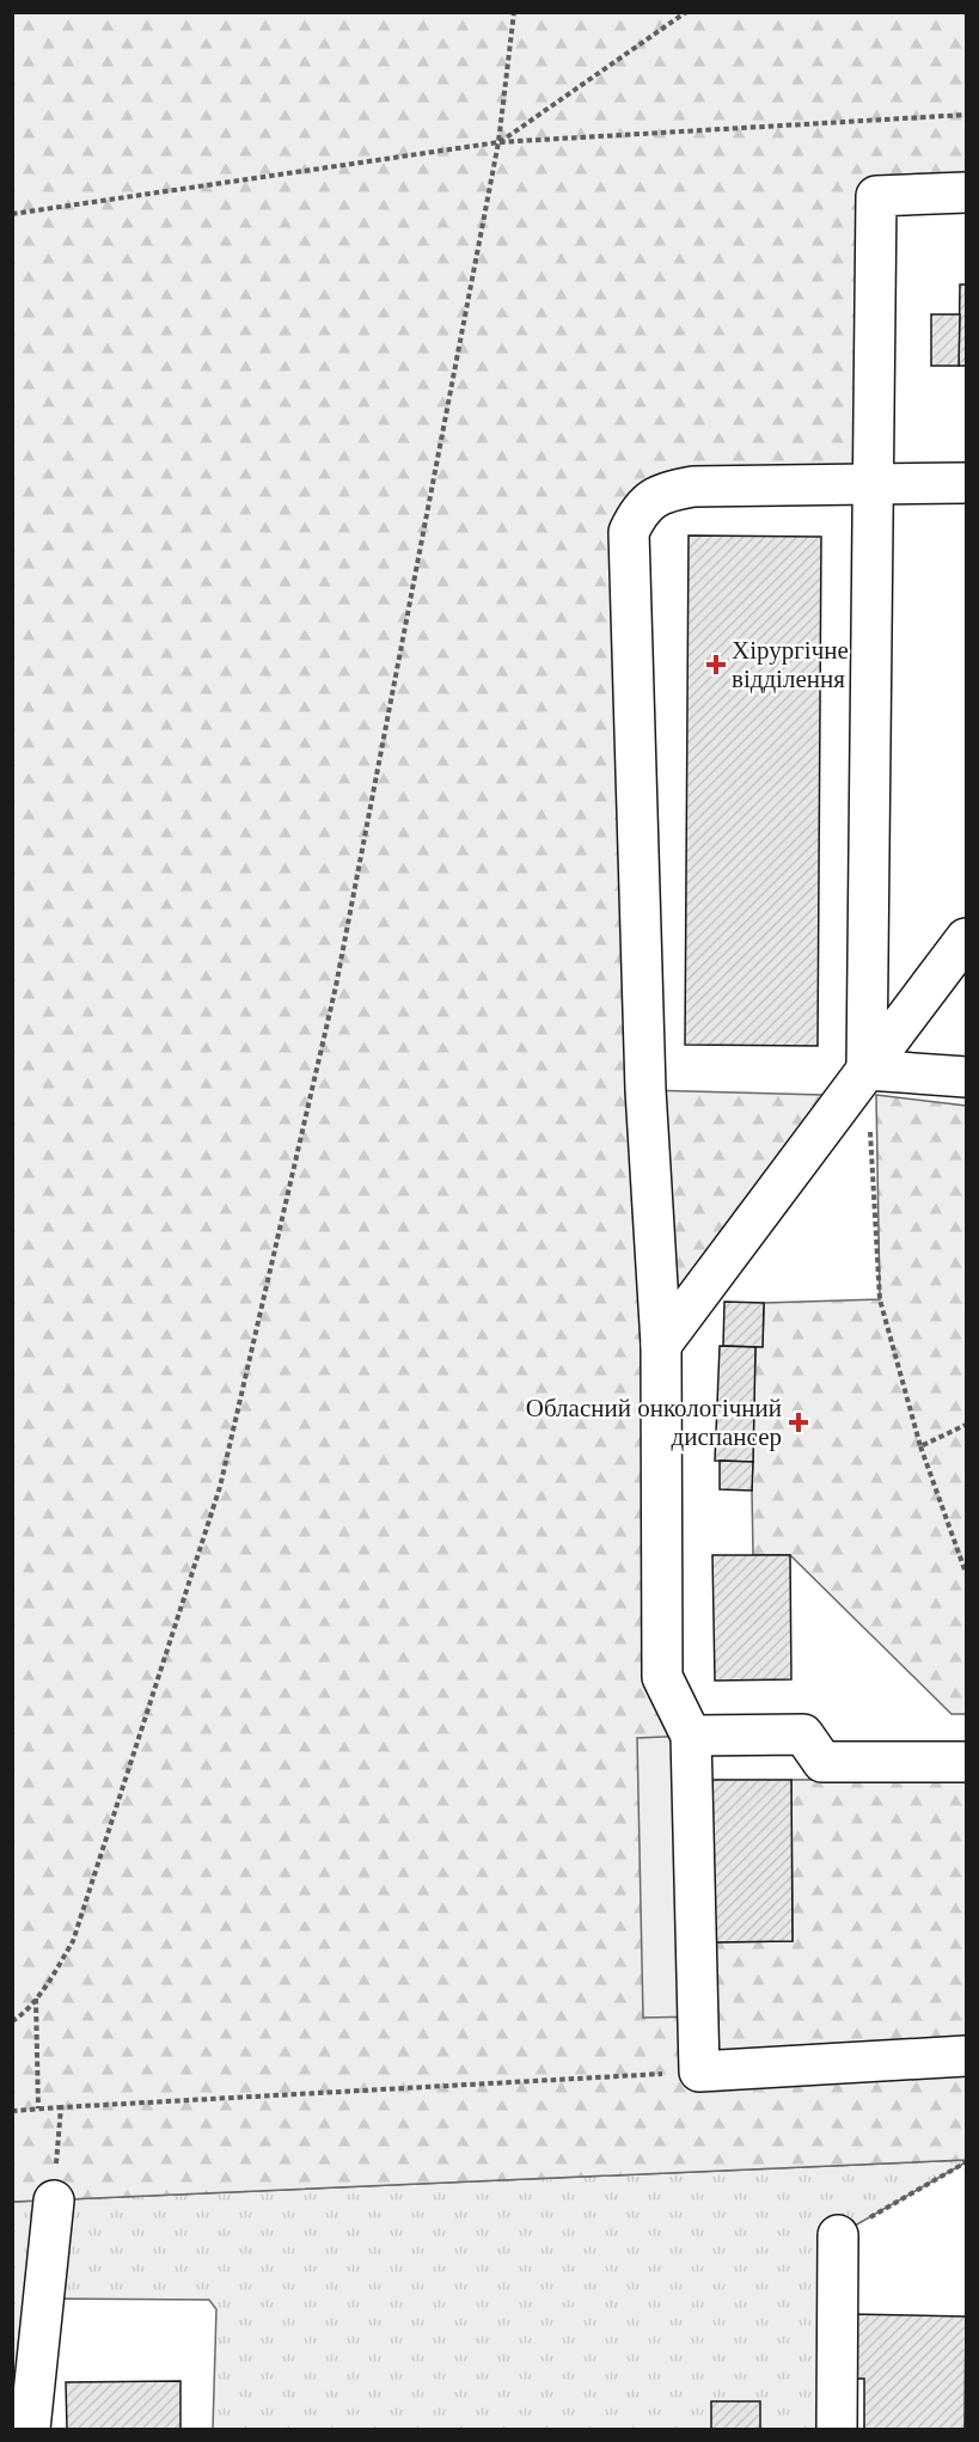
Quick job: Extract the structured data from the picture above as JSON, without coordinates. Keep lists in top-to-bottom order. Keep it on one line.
{"places":{"health":["Хірургічне відділення","Обласний онкологічний диспансер"]}}
